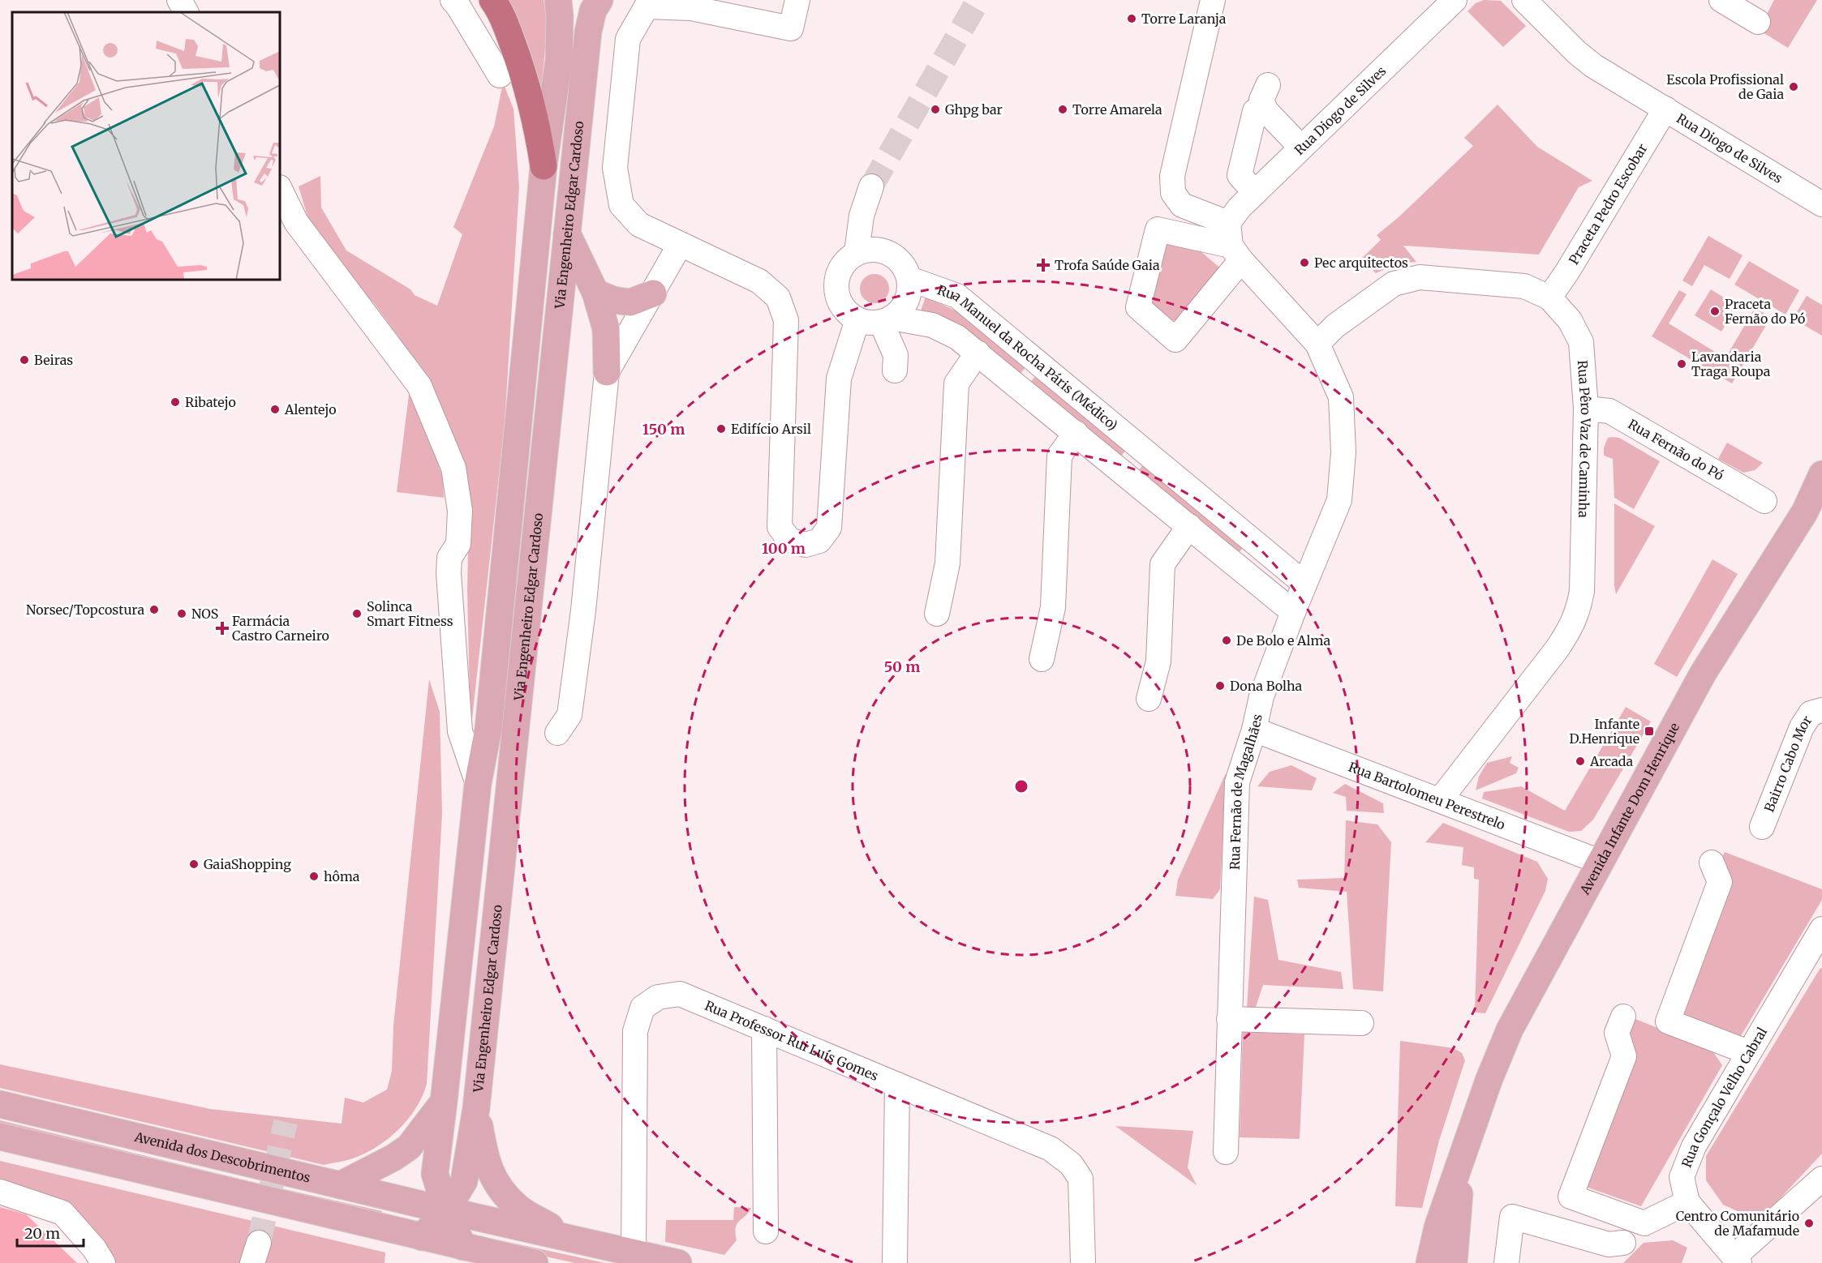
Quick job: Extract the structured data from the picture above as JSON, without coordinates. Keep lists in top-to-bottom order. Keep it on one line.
{"streets":{"main road":["Via Engenheiro Edgar Cardoso","Avenida Infante Dom Henrique","Avenida dos Descobrimentos"],"street":["Rua Diogo de Silves","Praceta Pedro Escobar","Rua Manuel da Rocha Páris (Médico)","Rua Pêro Vaz de Caminha","Rua Fernão do Pó","Bairro Cabo Mor","Rua Fernão de Magalhães","Rua Bartolomeu Perestrelo","Rua Professor Rui Luís Gomes","Rua Gonçalo Velho Cabral"]},"crossings":[["Rua Diogo de Silves","Praceta Pedro Escobar"],["Rua Diogo de Silves","Rua Fernão de Magalhães"],["Praceta Pedro Escobar","Rua Pêro Vaz de Caminha"],["Via Engenheiro Edgar Cardoso","Avenida dos Descobrimentos"],["Rua Manuel da Rocha Páris (Médico)","Rua Fernão de Magalhães"],["Rua Pêro Vaz de Caminha","Rua Fernão do Pó"],["Rua Pêro Vaz de Caminha","Rua Fernão de Magalhães"],["Rua Pêro Vaz de Caminha","Rua Bartolomeu Perestrelo"],["Rua Fernão de Magalhães","Rua Bartolomeu Perestrelo"],["Rua Bartolomeu Perestrelo","Avenida Infante Dom Henrique"],["Rua Professor Rui Luís Gomes","Avenida dos Descobrimentos"]],"places":{"other":["Torre Laranja","Escola Profissional de Gaia","Ghpg bar","Torre Amarela","Pec arquitectos","Praceta Fernão do Pó","Beiras","Lavandaria Traga Roupa","Ribatejo","Alentejo","Edifício Arsil","Norsec/Topcostura","NOS","Solinca Smart Fitness","De Bolo e Alma","Dona Bolha","Arcada","GaiaShopping","hôma","Centro Comunitário de Mafamude"],"health":["Trofa Saúde Gaia","Farmácia Castro Carneiro"],"transit":["Infante D.Henrique"]},"scale_bar":"20 m","rings":["150 m","100 m","50 m"]}
